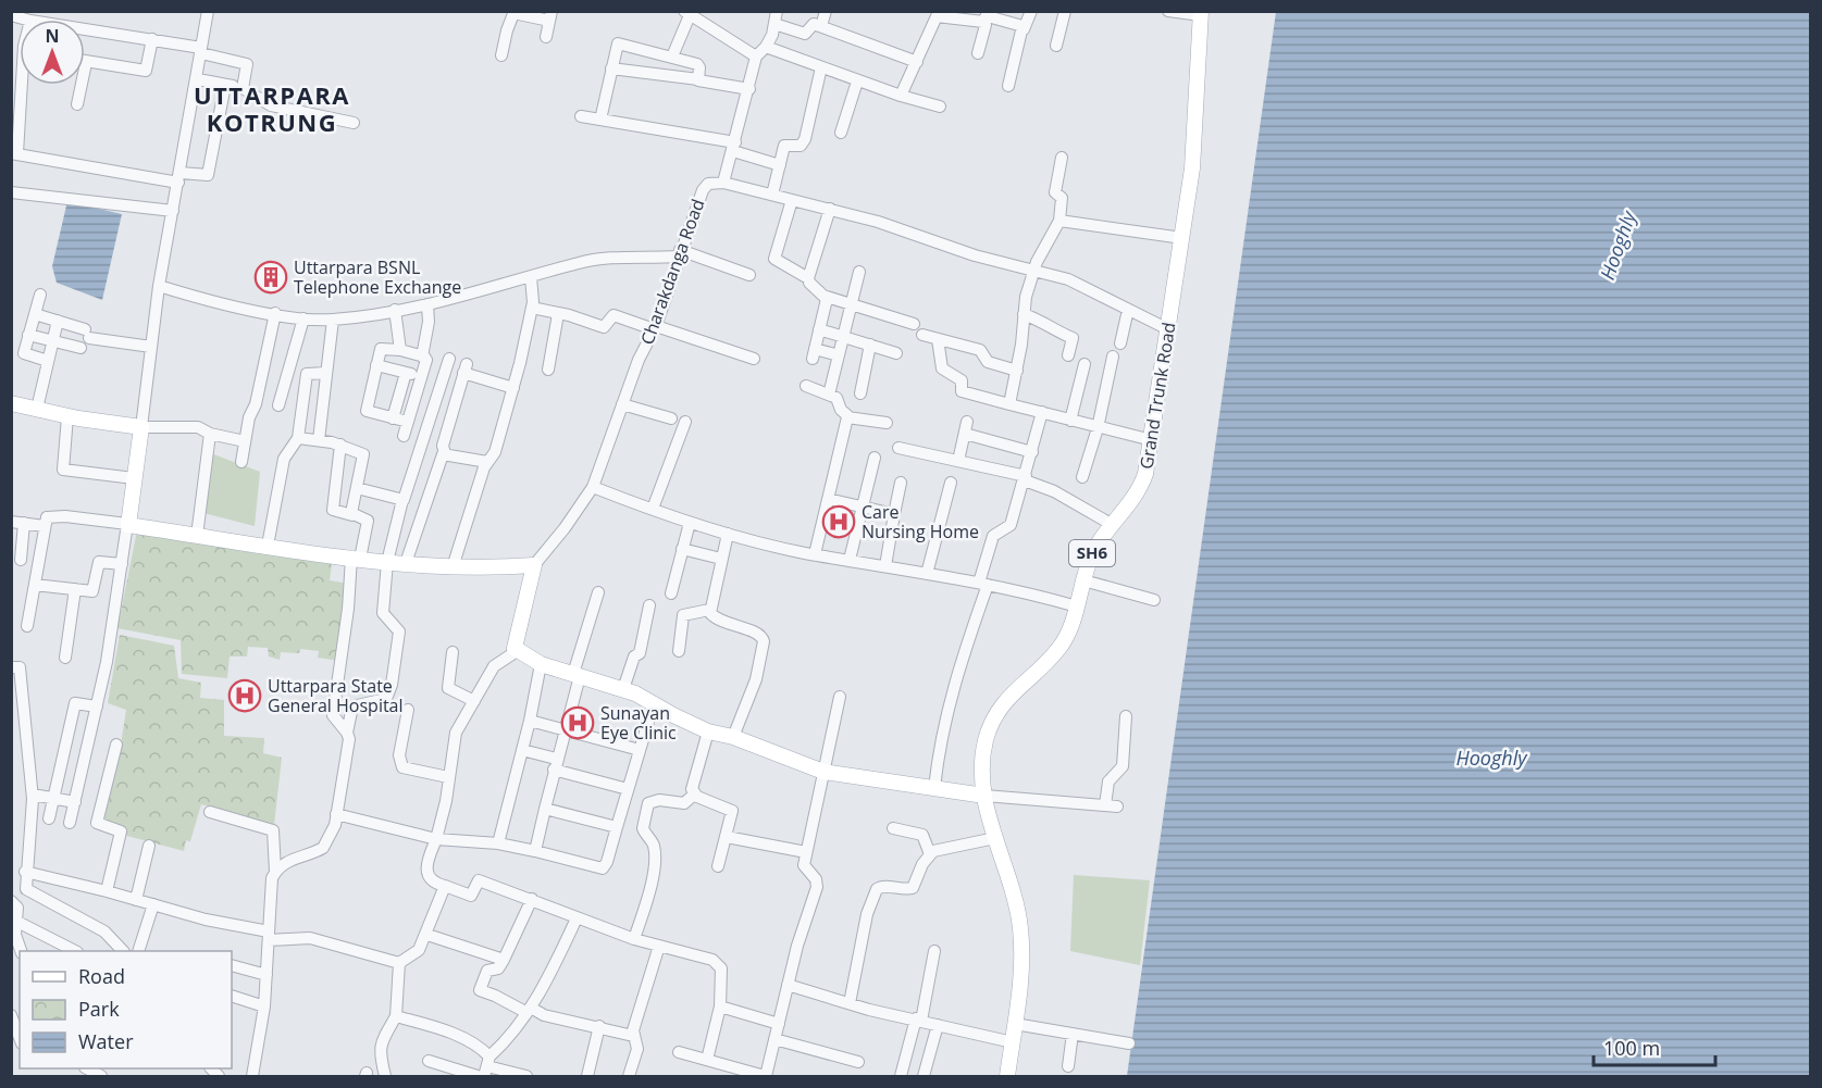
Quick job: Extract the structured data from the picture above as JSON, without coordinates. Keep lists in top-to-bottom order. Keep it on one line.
{"streets":{"main road":["Grand Trunk Road","SH6"],"street":["Charakdanga Road"]},"districts":["UTTARPARA KOTRUNG"],"water":["Hooghly"],"places":{"building":["Uttarpara BSNL Telephone Exchange"],"hospital":["Care Nursing Home","Uttarpara State General Hospital","Sunayan Eye Clinic"]},"legend":["Road","Park","Water"],"scale_bar":"100 m","north":"top"}
